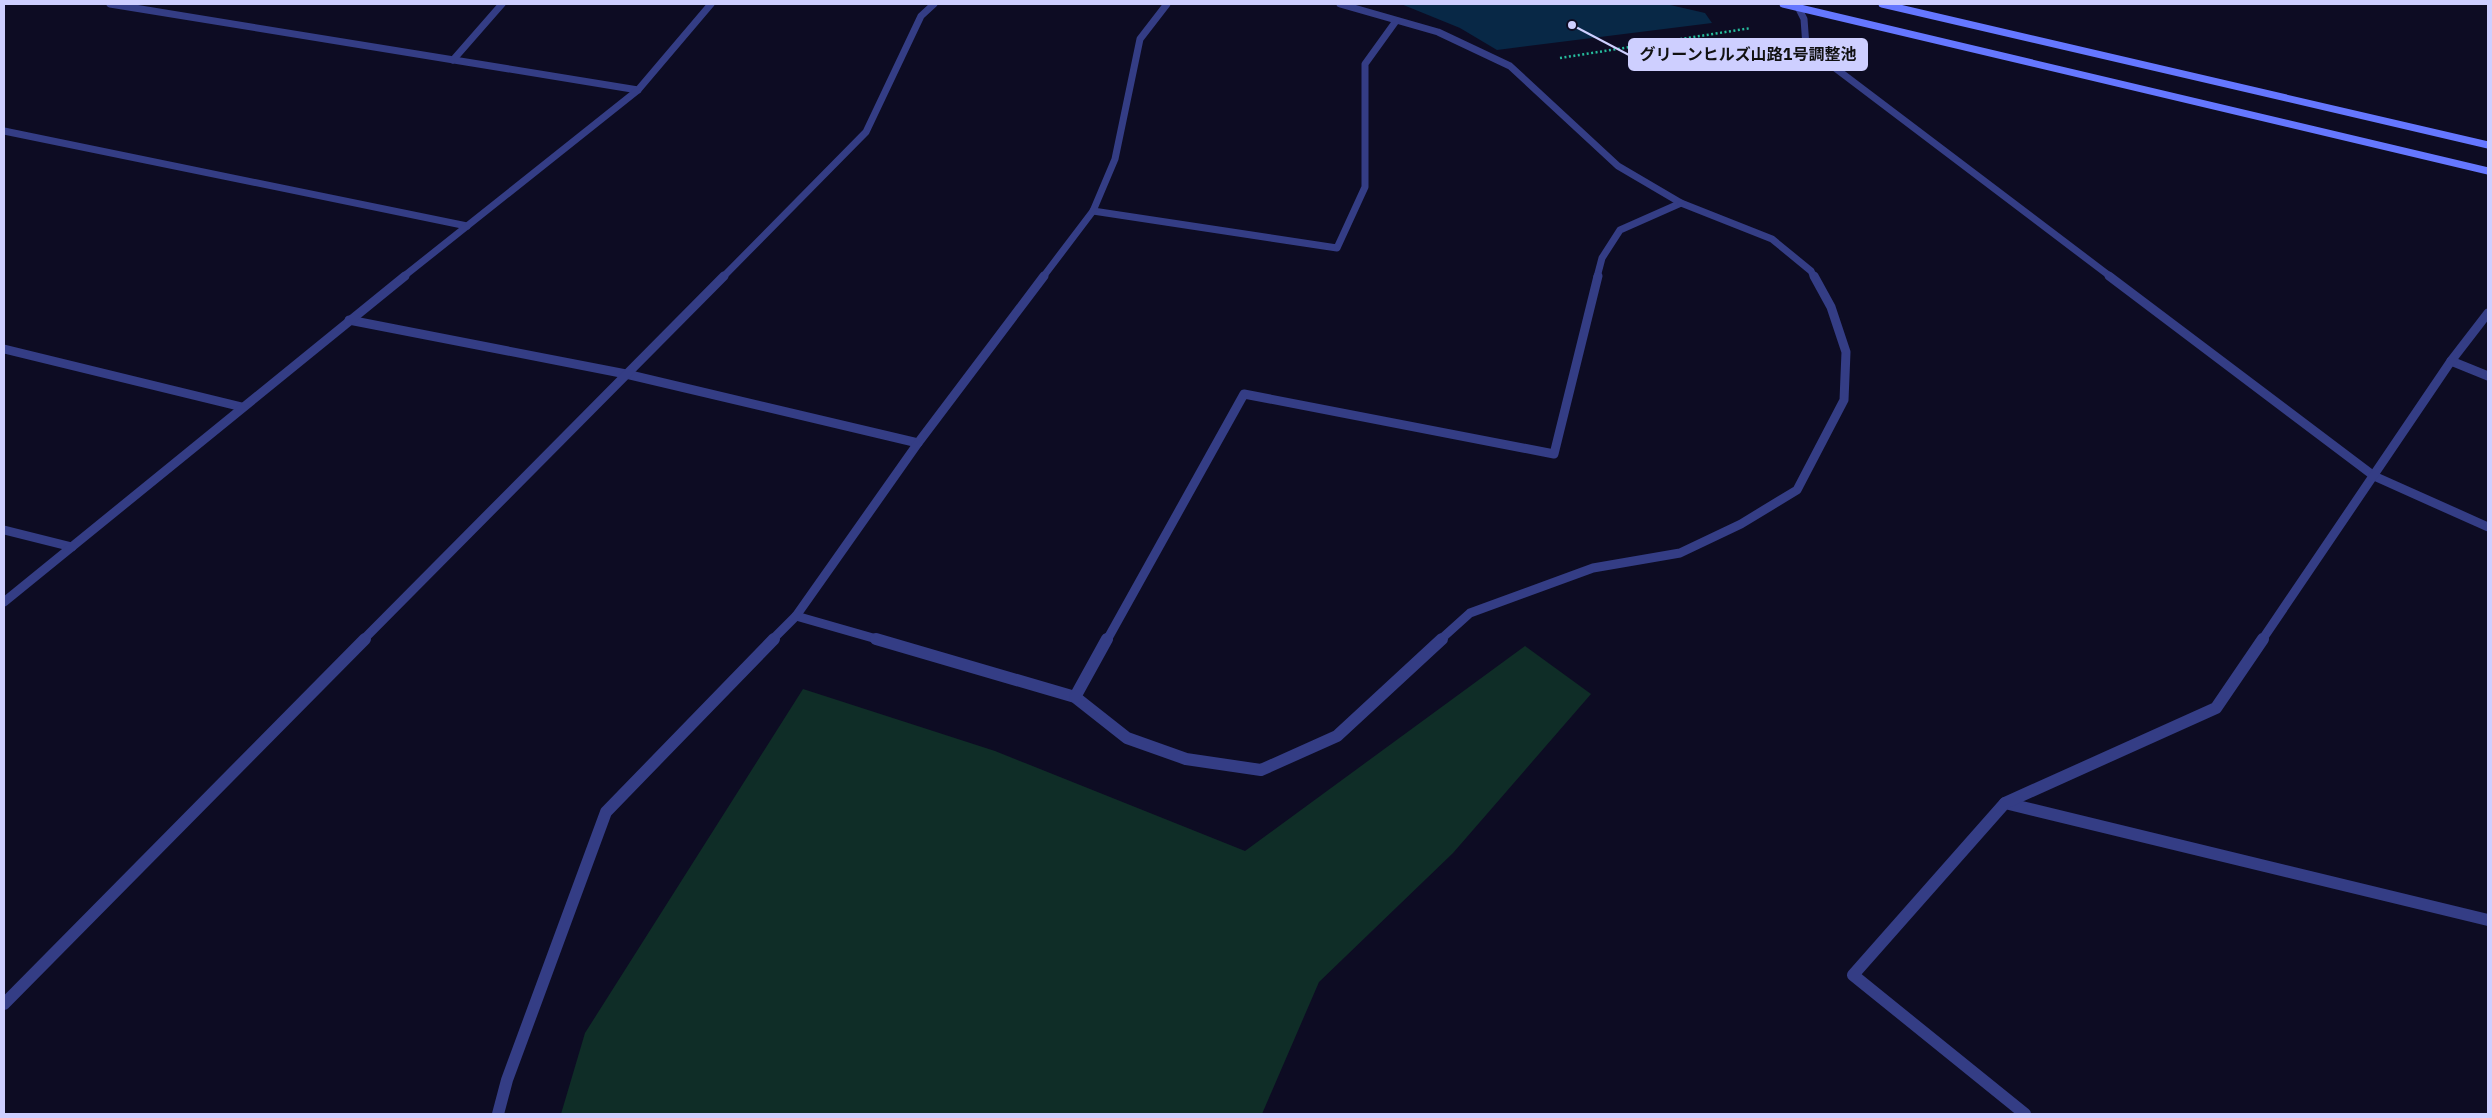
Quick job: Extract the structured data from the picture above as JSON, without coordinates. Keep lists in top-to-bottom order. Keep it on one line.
{"places":["グリーンヒルズ山路1号調整池"]}
